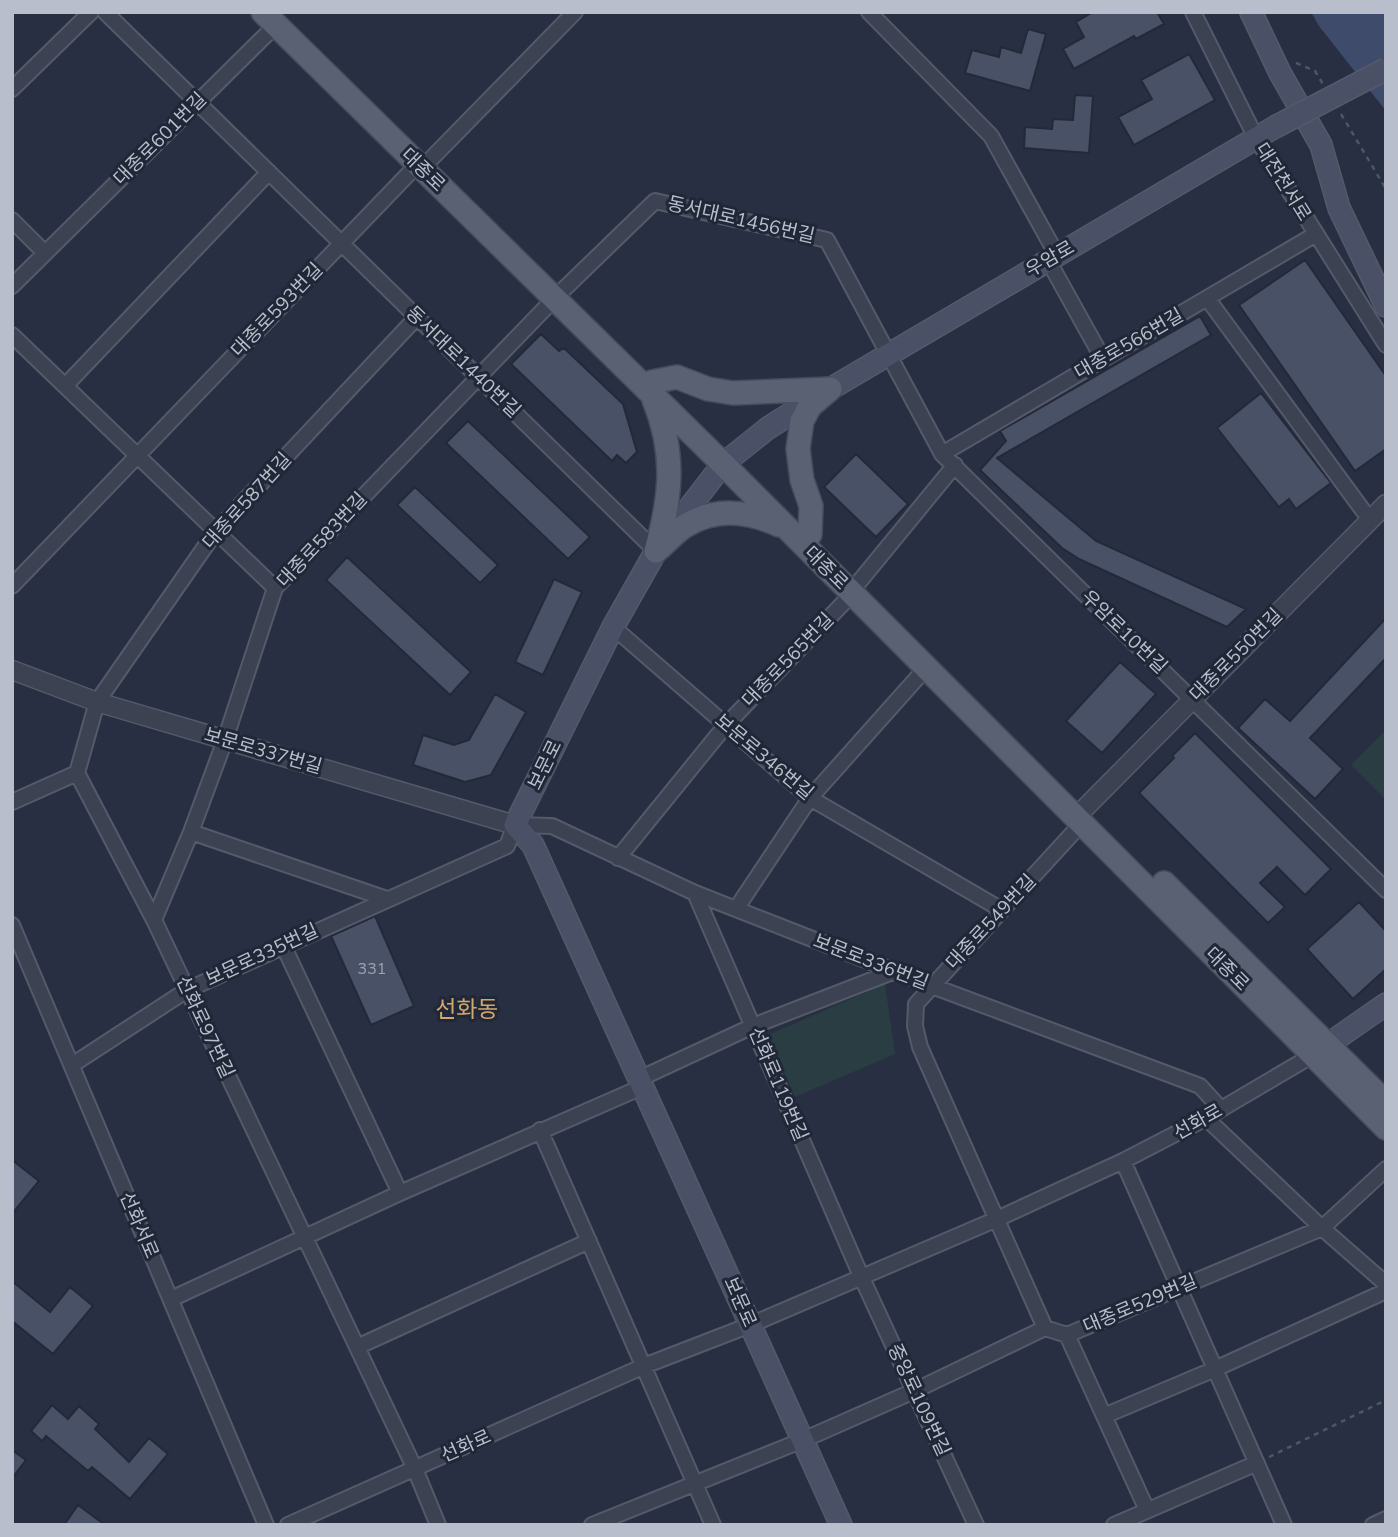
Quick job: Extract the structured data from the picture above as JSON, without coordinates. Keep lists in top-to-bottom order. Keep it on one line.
{"streets":{"main road":["대종로","우암로","보문로","선화로"],"street":["대종로601번길","대전천서로","동서대로1456번길","대종로593번길","대종로566번길","동서대로1440번길","대종로587번길","대종로583번길","우암로10번길","대종로550번길","대종로565번길","보문로337번길","보문로346번길","대종로549번길","보문로335번길","보문로336번길","선화로97번길","선화로119번길","선화서로","대종로529번길","중앙로109번길"]},"crossings":[["대종로601번길","대종로"],["대종로601번길","동서대로1440번길"],["대종로","동서대로1456번길"],["대종로","우암로"],["대종로","대종로593번길"],["대종로","대종로583번길"],["대종로","대종로550번길"],["대종로","대종로565번길"],["대종로","보문로"],["대종로","대종로549번길"],["대종로","선화로"],["대전천서로","우암로"],["대전천서로","대종로566번길"],["동서대로1456번길","우암로"],["동서대로1456번길","대종로583번길"],["동서대로1456번길","우암로10번길"],["우암로","우암로10번길"],["우암로","보문로"],["대종로593번길","동서대로1440번길"],["대종로566번길","우암로10번길"],["동서대로1440번길","대종로587번길"],["동서대로1440번길","대종로583번길"],["동서대로1440번길","보문로"],["대종로587번길","보문로337번길"],["대종로587번길","선화로97번길"],["대종로583번길","보문로337번길"],["대종로583번길","선화로97번길"],["우암로10번길","대종로550번길"],["대종로550번길","대종로549번길"],["대종로565번길","보문로346번길"],["대종로565번길","보문로336번길"],["보문로337번길","보문로"],["보문로337번길","보문로335번길"],["보문로337번길","보문로336번길"],["보문로346번길","보문로"],["보문로346번길","대종로549번길"],["보문로","보문로335번길"],["보문로","보문로336번길"],["보문로","선화로"],["대종로549번길","보문로336번길"],["대종로549번길","선화로"],["보문로335번길","보문로336번길"],["보문로335번길","선화로97번길"],["보문로335번길","선화서로"],["보문로336번길","선화로119번길"],["보문로336번길","선화로"],["선화로97번길","선화로"],["선화로119번길","선화로"],["선화로119번길","중앙로109번길"],["선화로","중앙로109번길"]],"districts":["선화동"],"house_numbers":["331"]}
